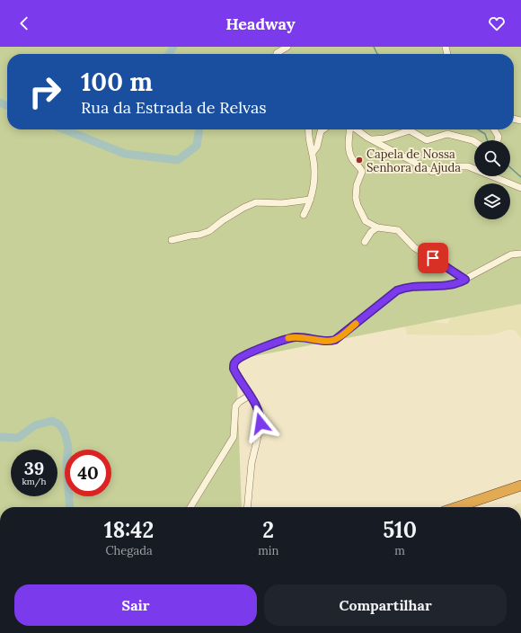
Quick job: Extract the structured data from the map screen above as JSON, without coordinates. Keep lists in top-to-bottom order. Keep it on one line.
{"places":["Capela de Nossa Senhora da Ajuda"],"page":{"header":"Headway","turn":["100 m","Rua da Estrada de Relvas"],"speed":"39 km/h","limit":"40","eta":["18:42","Chegada","2","min","510","m"],"buttons":["Sair","Compartilhar"]}}
